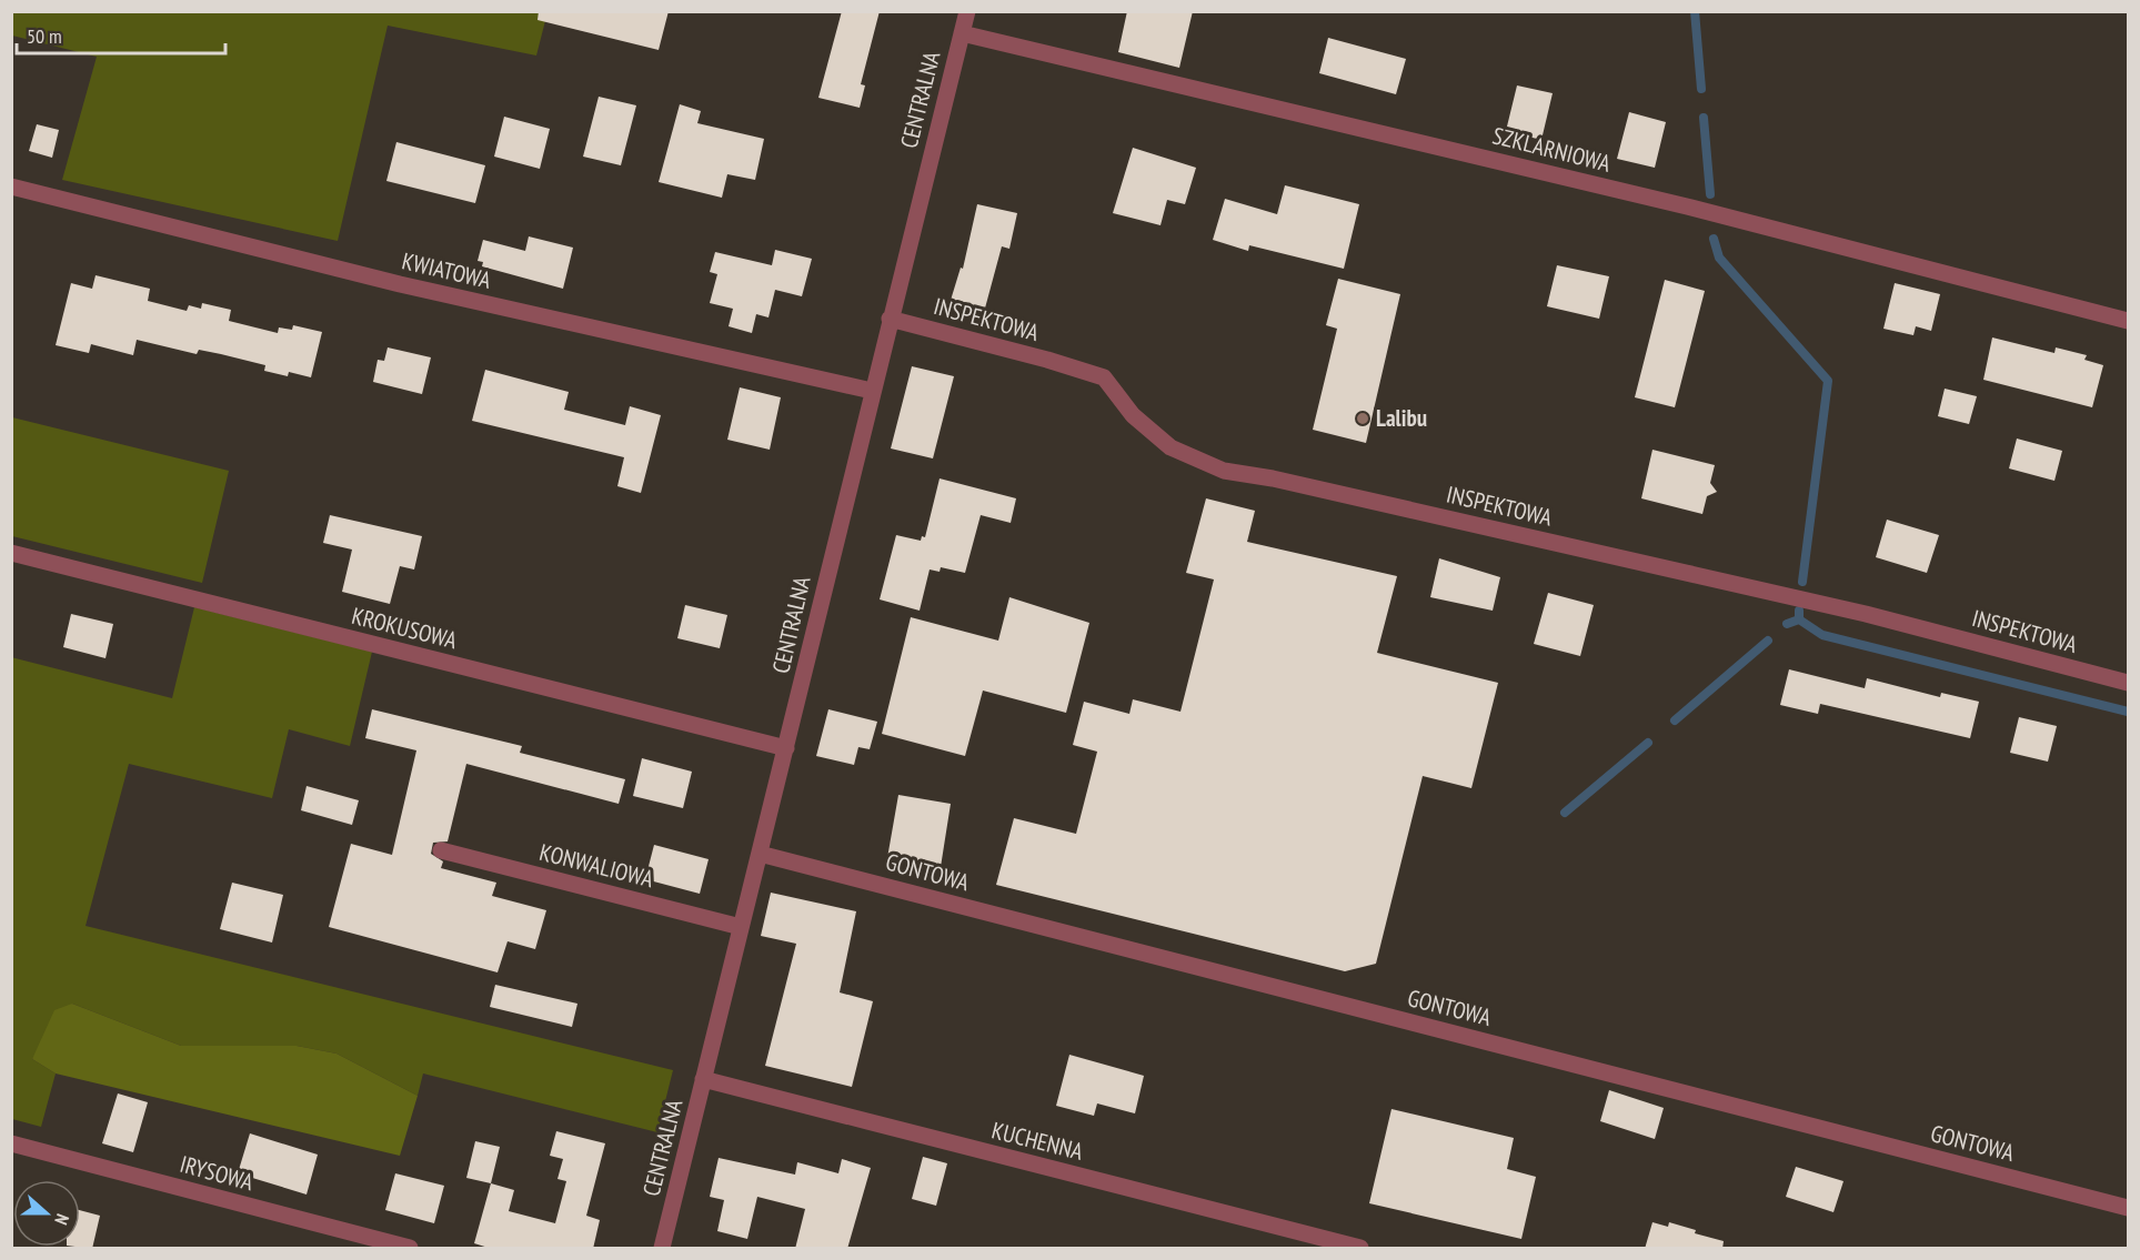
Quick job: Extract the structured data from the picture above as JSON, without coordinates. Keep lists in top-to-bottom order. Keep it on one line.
{"streets":{"street":["CENTRALNA","SZKLARNIOWA","KWIATOWA","INSPEKTOWA","KROKUSOWA","KONWALIOWA","GONTOWA","KUCHENNA","IRYSOWA"]},"crossings":[["CENTRALNA","SZKLARNIOWA"],["CENTRALNA","KWIATOWA"],["CENTRALNA","INSPEKTOWA"],["CENTRALNA","KROKUSOWA"],["CENTRALNA","KONWALIOWA"],["CENTRALNA","GONTOWA"],["CENTRALNA","KUCHENNA"]],"places":["Lalibu"],"scale_bar":"50 m","north":"right"}
